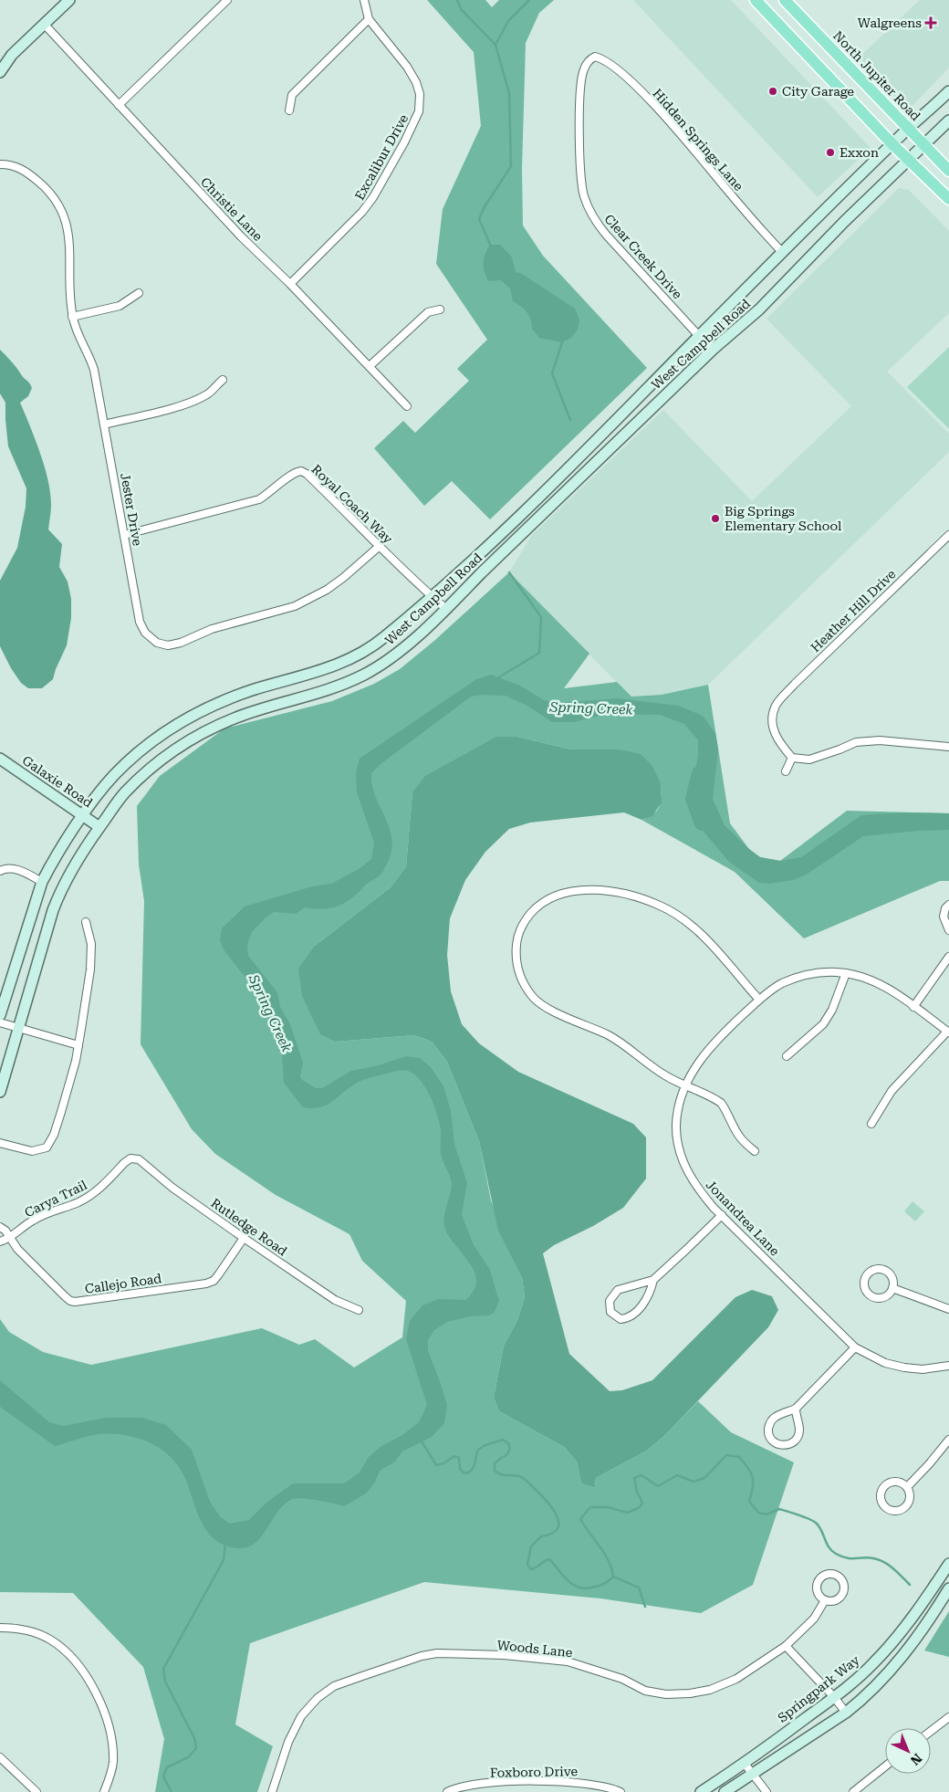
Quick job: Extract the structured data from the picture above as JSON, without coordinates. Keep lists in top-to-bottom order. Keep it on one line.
{"streets":{"main road":["North Jupiter Road","West Campbell Road","Galaxie Road","Springpark Way"],"street":["Hidden Springs Lane","Excalibur Drive","Christie Lane","Clear Creek Drive","Royal Coach Way","Jester Drive","Heather Hill Drive","Carya Trail","Jonandrea Lane","Rutledge Road","Callejo Road","Woods Lane","Foxboro Drive"]},"crossings":[["North Jupiter Road","West Campbell Road"],["Hidden Springs Lane","Clear Creek Drive"],["Hidden Springs Lane","West Campbell Road"],["Excalibur Drive","Christie Lane"],["Clear Creek Drive","West Campbell Road"],["West Campbell Road","Royal Coach Way"],["West Campbell Road","Galaxie Road"],["Royal Coach Way","Jester Drive"],["Carya Trail","Rutledge Road"],["Carya Trail","Callejo Road"],["Rutledge Road","Callejo Road"]],"water":["Spring Creek"],"places":{"health":["Walgreens"],"other":["City Garage","Exxon","Big Springs Elementary School"]},"north":"bottom right"}
